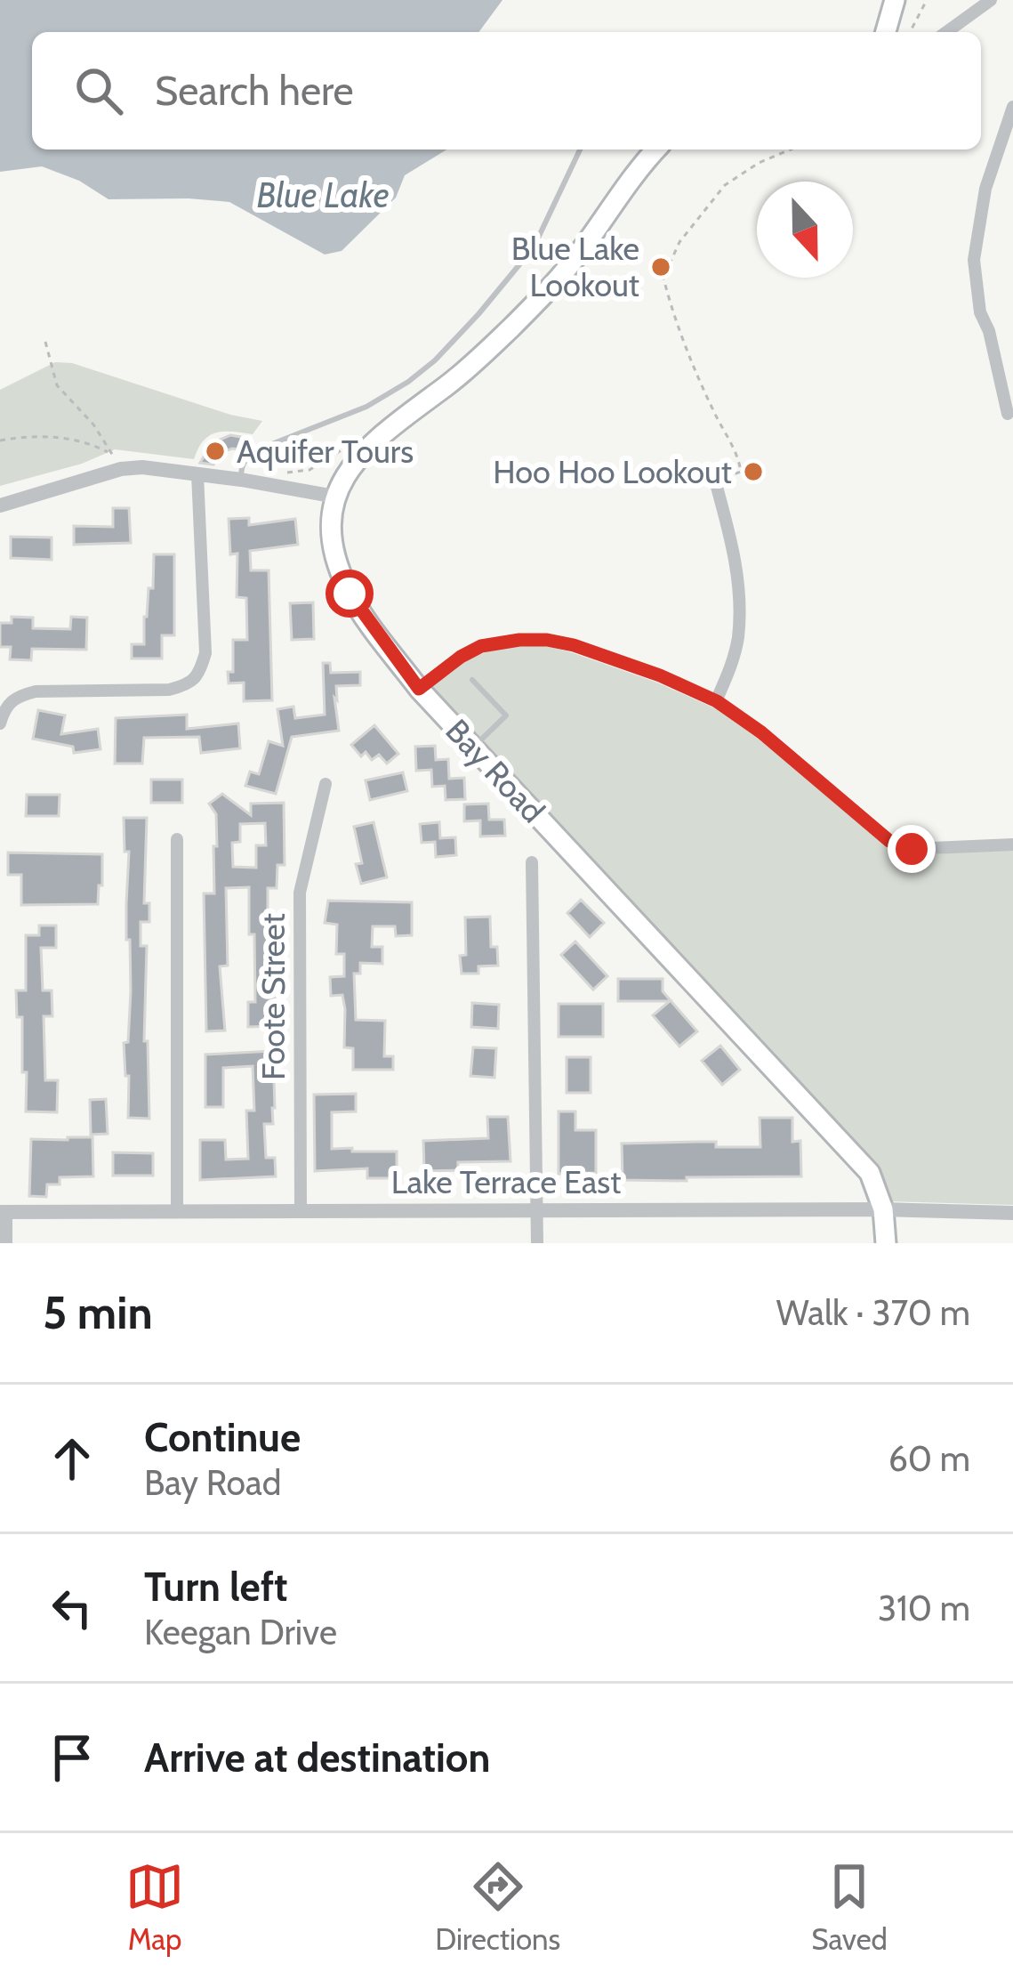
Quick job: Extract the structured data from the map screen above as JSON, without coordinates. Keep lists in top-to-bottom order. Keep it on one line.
{"streets":{"main road":["Bay Road"],"street":["Foote Street","Lake Terrace East"]},"crossings":[["Bay Road","Lake Terrace East"],["Foote Street","Lake Terrace East"]],"water":["Blue Lake"],"places":["Blue Lake Lookout","Aquifer Tours","Hoo Hoo Lookout"],"north":"bottom","page":{"search":"Search here","heading":["5 min","Walk · 370 m"],"list":[["Continue","Bay Road","60 m"],["Turn left","Keegan Drive","310 m"],"Arrive at destination"],"nav":["Map","Directions","Saved"]}}
